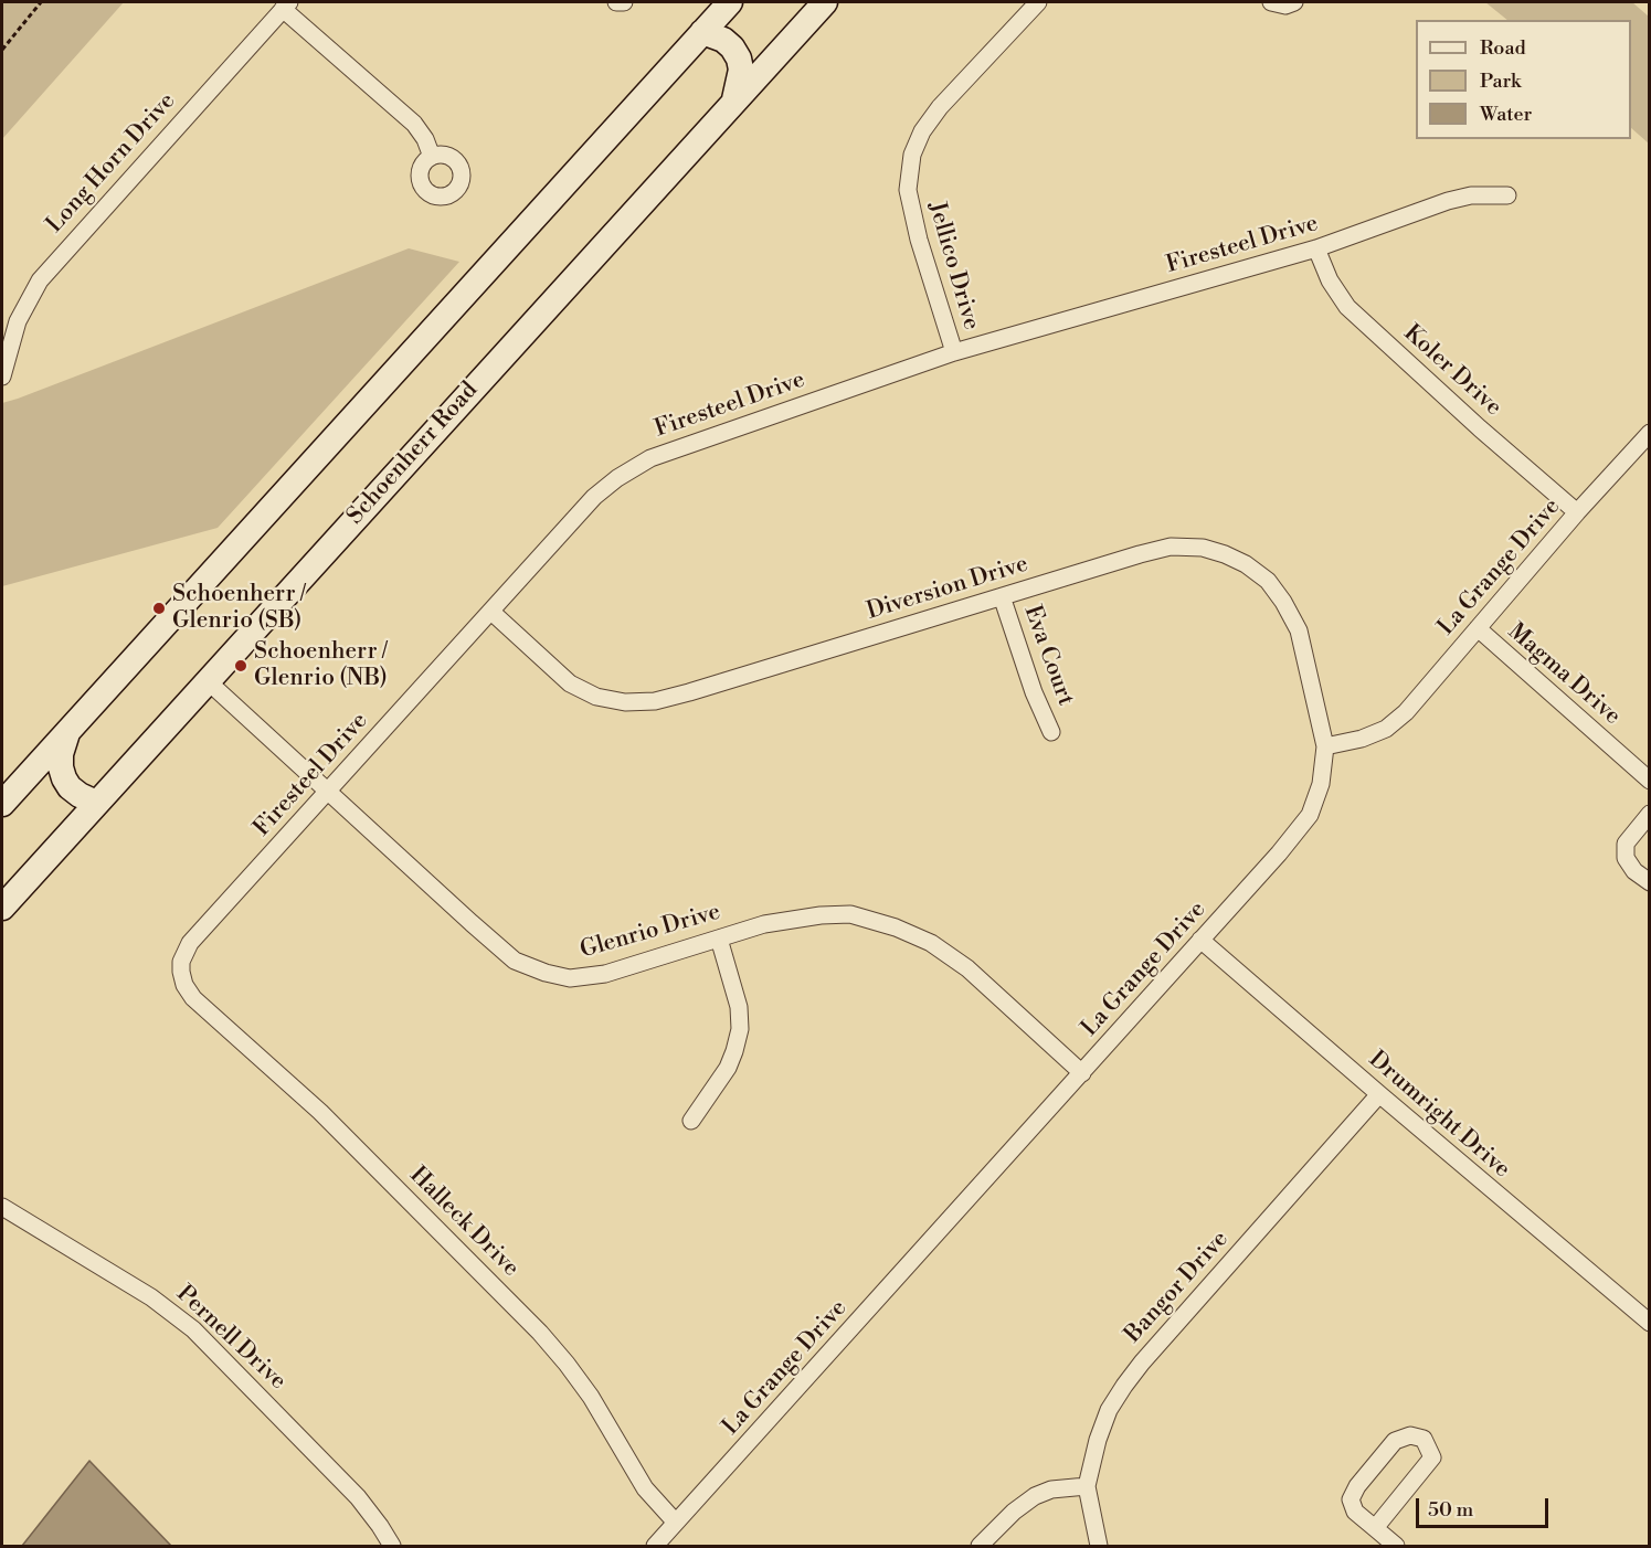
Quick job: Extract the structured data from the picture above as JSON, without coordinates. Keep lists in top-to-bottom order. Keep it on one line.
{"streets":{"main road":["Schoenherr Road"],"street":["Long Horn Drive","Firesteel Drive","Jellico Drive","Koler Drive","La Grange Drive","Diversion Drive","Eva Court","Magma Drive","Glenrio Drive","Drumright Drive","Halleck Drive","Bangor Drive","Pernell Drive"]},"crossings":[["Firesteel Drive","Jellico Drive"],["Firesteel Drive","Koler Drive"],["Firesteel Drive","Diversion Drive"],["Firesteel Drive","Glenrio Drive"],["Firesteel Drive","Halleck Drive"],["Koler Drive","La Grange Drive"],["Schoenherr Road","Glenrio Drive"],["La Grange Drive","Diversion Drive"],["La Grange Drive","Magma Drive"],["La Grange Drive","Glenrio Drive"],["La Grange Drive","Drumright Drive"],["La Grange Drive","Halleck Drive"],["Diversion Drive","Eva Court"],["Drumright Drive","Bangor Drive"]],"places":["Schoenherr / Glenrio (SB)","Schoenherr / Glenrio (NB)"],"legend":["Road","Park","Water"],"scale_bar":"50 m"}
